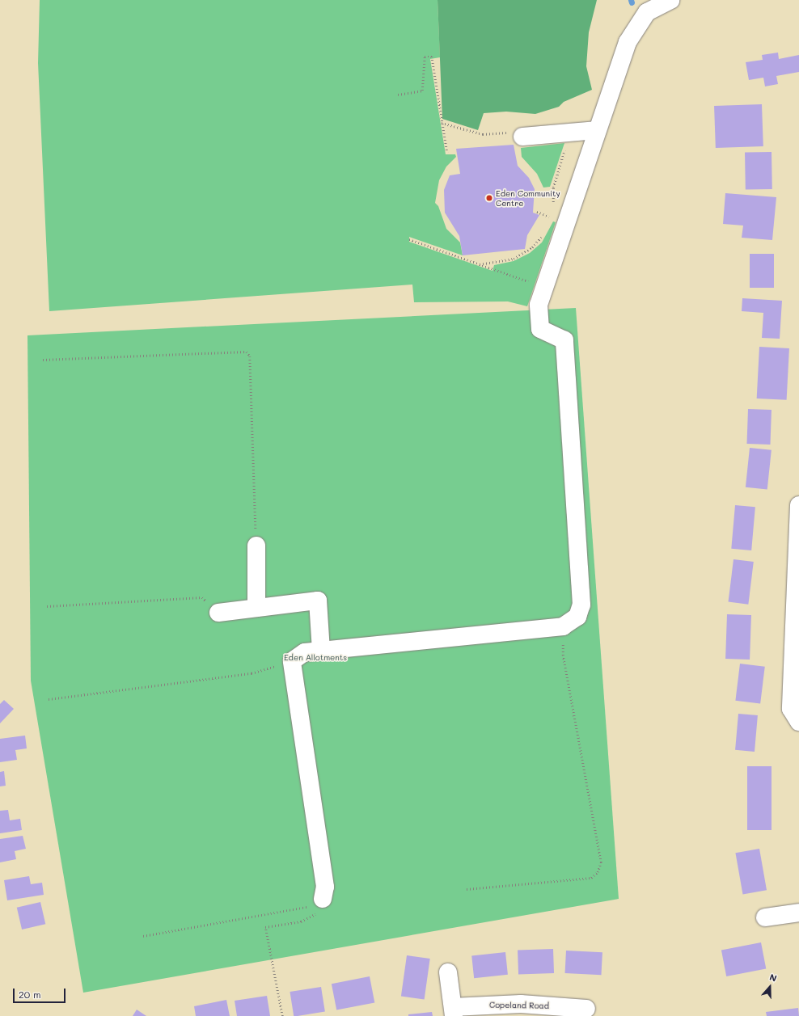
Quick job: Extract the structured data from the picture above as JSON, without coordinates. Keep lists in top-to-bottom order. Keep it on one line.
{"streets":{"street":["Copeland Road"]},"parks":["Eden Allotments"],"places":["Eden Community Centre"],"scale_bar":"20 m","north":"top"}
